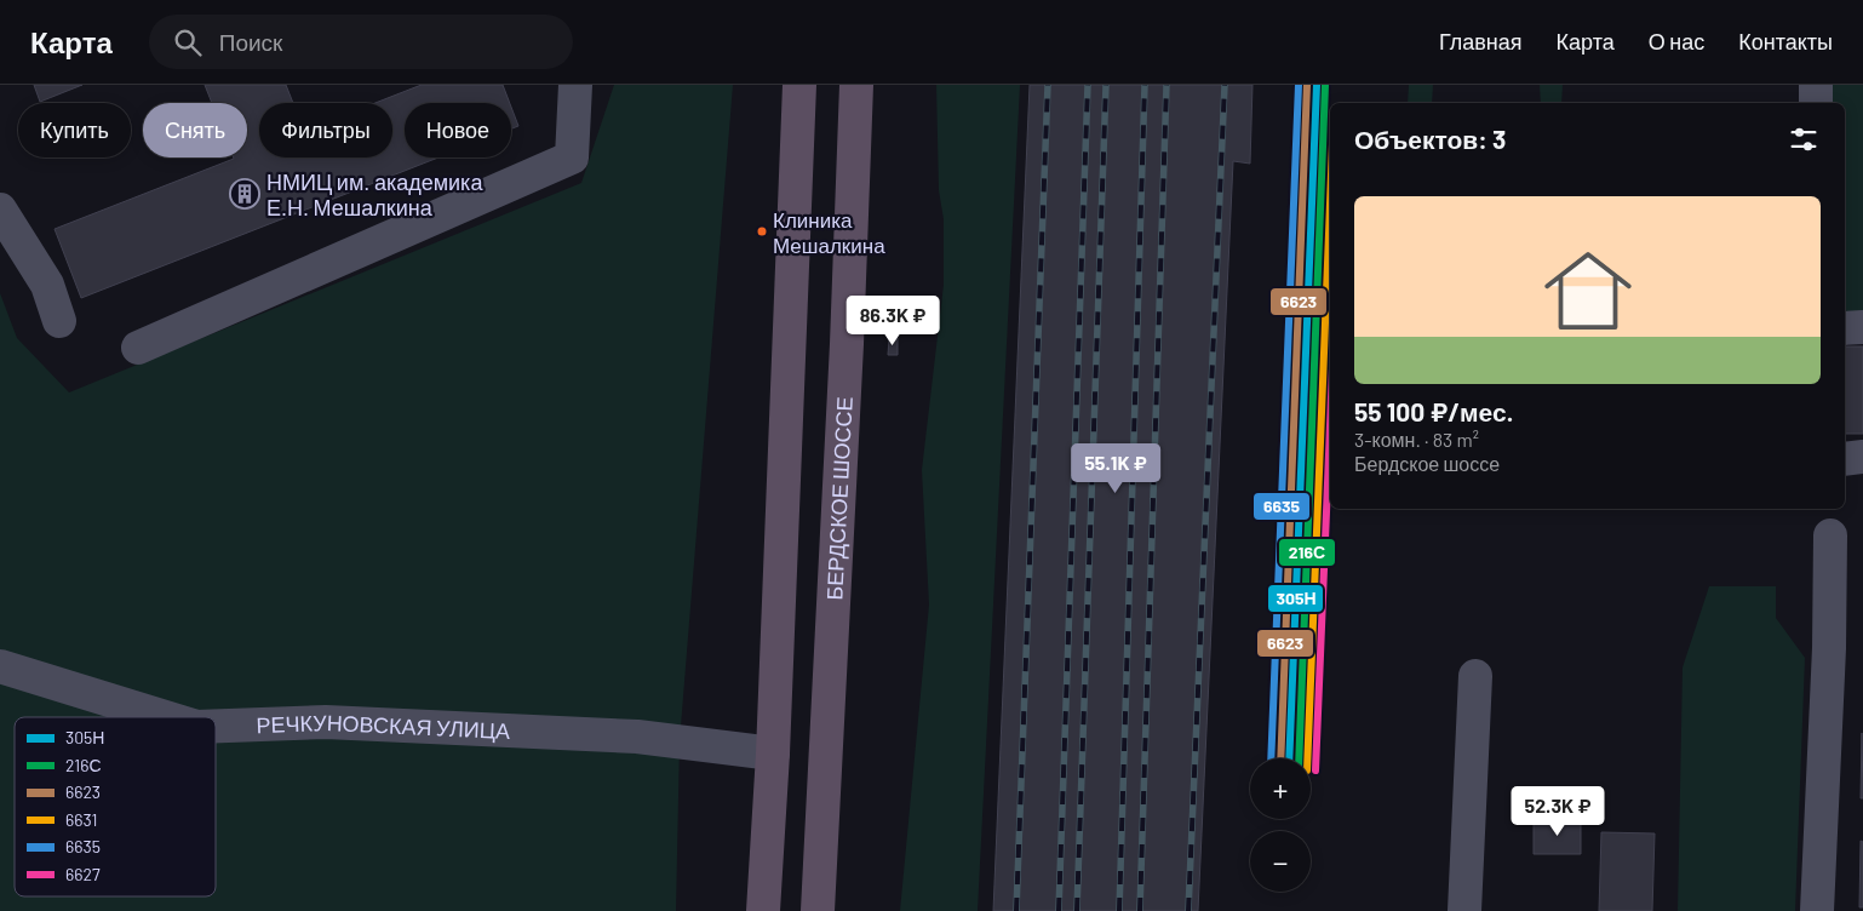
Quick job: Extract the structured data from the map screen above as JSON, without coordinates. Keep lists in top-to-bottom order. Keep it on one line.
{"streets":{"highway":["БЕРДСКОЕ ШОССЕ"],"street":["РЕЧКУНОВСКАЯ УЛИЦА"]},"places":{"building":["НМИЦ им. академика Е.Н. Мешалкина"],"other":["Клиника Мешалкина"]},"lines":["transit line 305Н","transit line 216С","transit line 6623","transit line 6635","transit line 6631","transit line 6627"],"legend":["305Н","216С","6623","6631","6635","6627"],"page":{"header":"Карта","search":"Поиск","nav":["Главная","Карта","О нас","Контакты"],"chip":["Купить","Снять","Фильтры","Новое"],"heading":"Объектов: 3","list":[{"name":"55 100 ₽/мес.","note":"3-комн. · 83 m² · Бердское шоссе"}],"price":["86.3K ₽","55.1K ₽","52.3K ₽"],"map_buttons":["+","−"]}}
